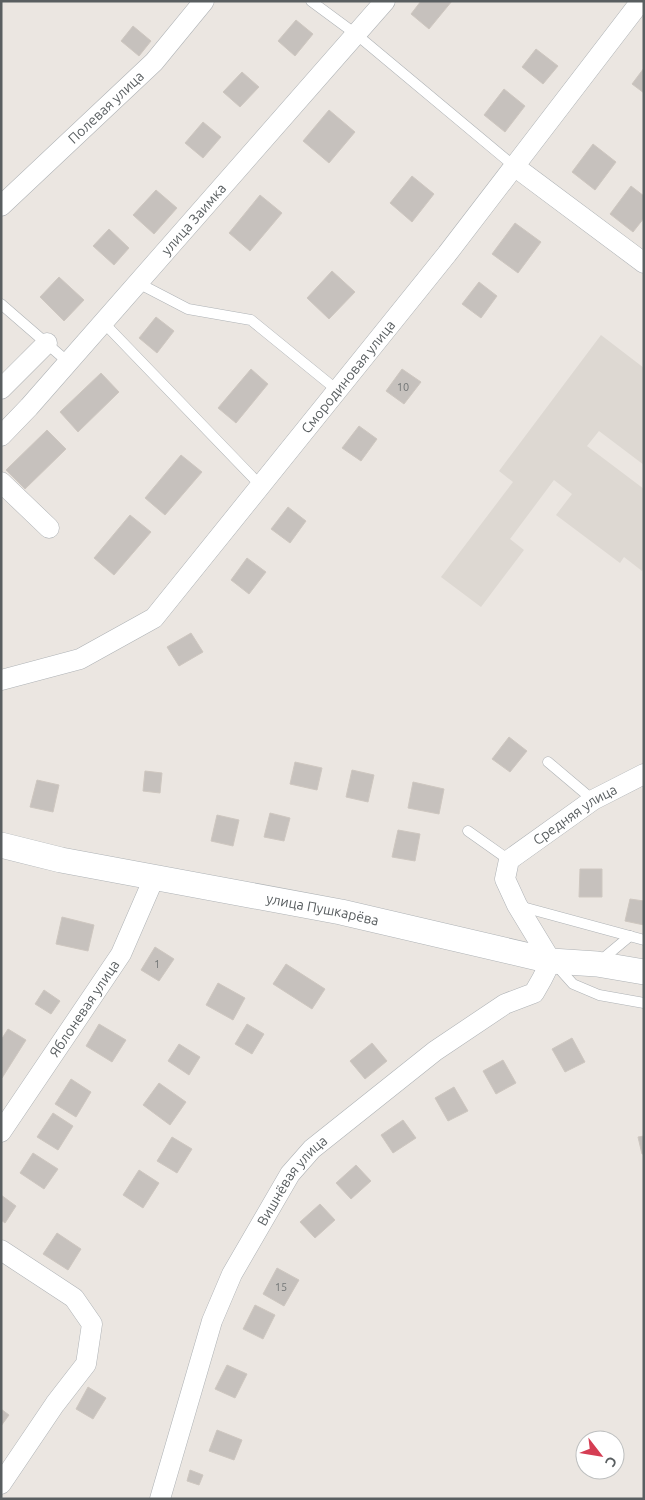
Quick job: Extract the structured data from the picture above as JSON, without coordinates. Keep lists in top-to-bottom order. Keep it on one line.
{"streets":{"street":["Полевая улица","улица Заимка","Смородиновая улица","Средняя улица","улица Пушкарёва","Яблоневая улица","Вишнёвая улица"]},"crossings":[["улица Пушкарёва","Яблоневая улица"],["улица Пушкарёва","Вишнёвая улица"]],"house_numbers":["10","1","15"],"north":"bottom right"}
